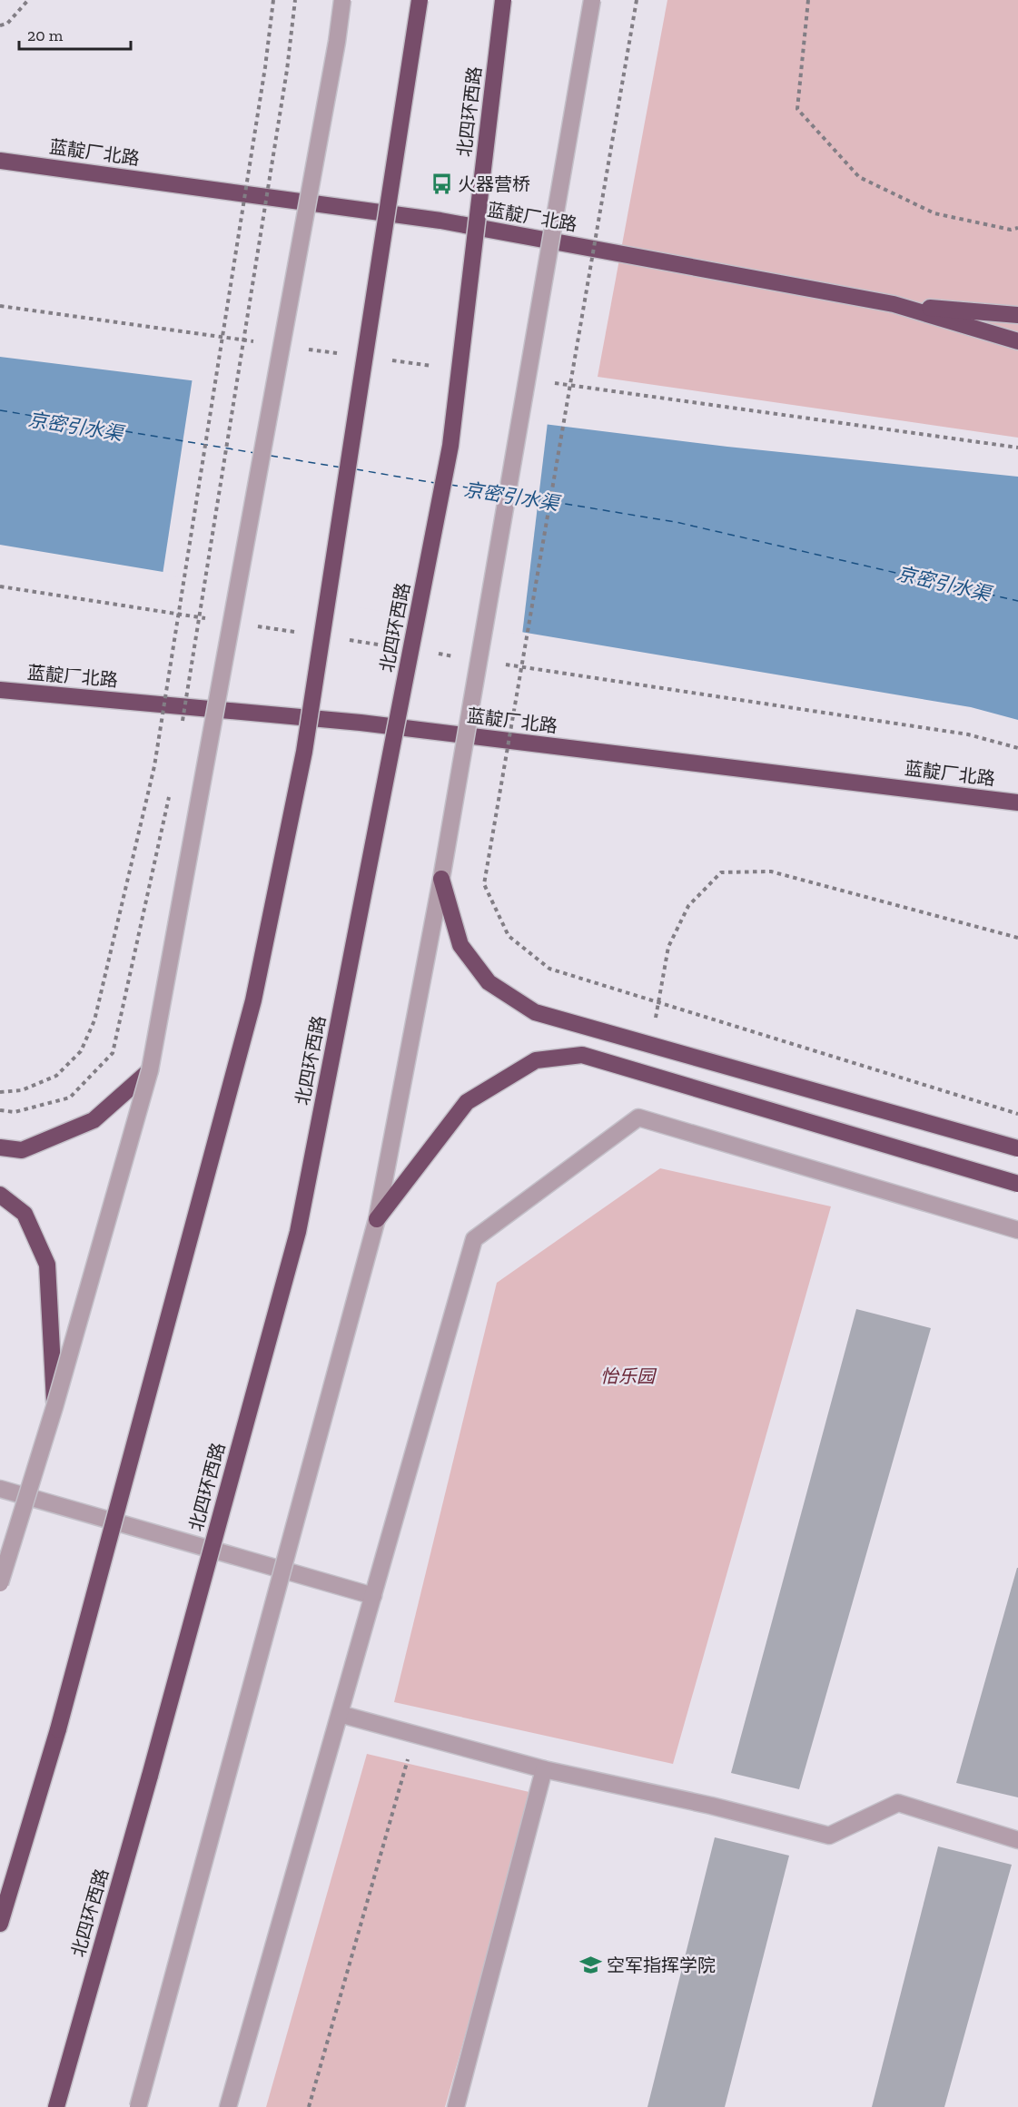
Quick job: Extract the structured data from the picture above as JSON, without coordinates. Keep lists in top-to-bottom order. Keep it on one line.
{"streets":{"highway":["北四环西路","蓝靛厂北路"]},"water":["京密引水渠"],"parks":["怡乐园"],"places":{"bus stop":["火器营桥"],"school or university":["空军指挥学院"]},"scale_bar":"20 m"}
